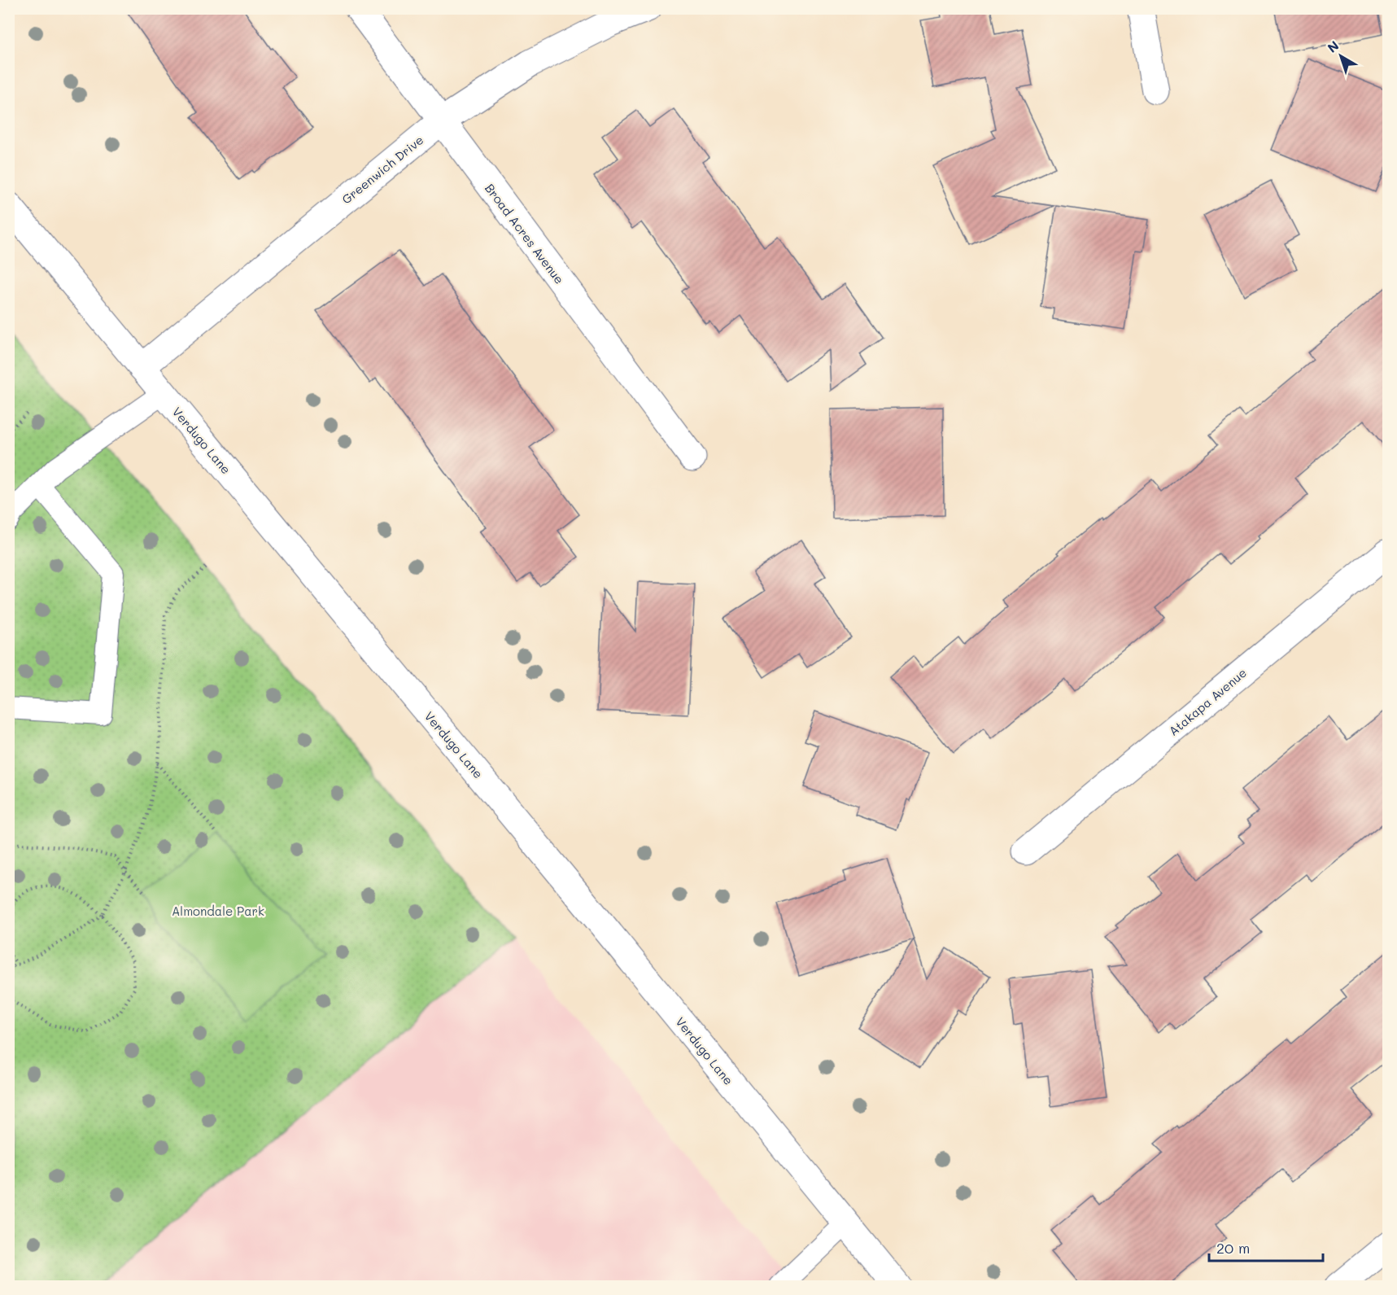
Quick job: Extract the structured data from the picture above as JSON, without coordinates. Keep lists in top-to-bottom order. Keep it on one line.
{"streets":{"street":["Greenwich Drive","Broad Acres Avenue","Verdugo Lane","Atakapa Avenue"]},"crossings":[["Greenwich Drive","Broad Acres Avenue"],["Greenwich Drive","Verdugo Lane"]],"parks":["Almondale Park"],"scale_bar":"20 m","north":"top left"}
